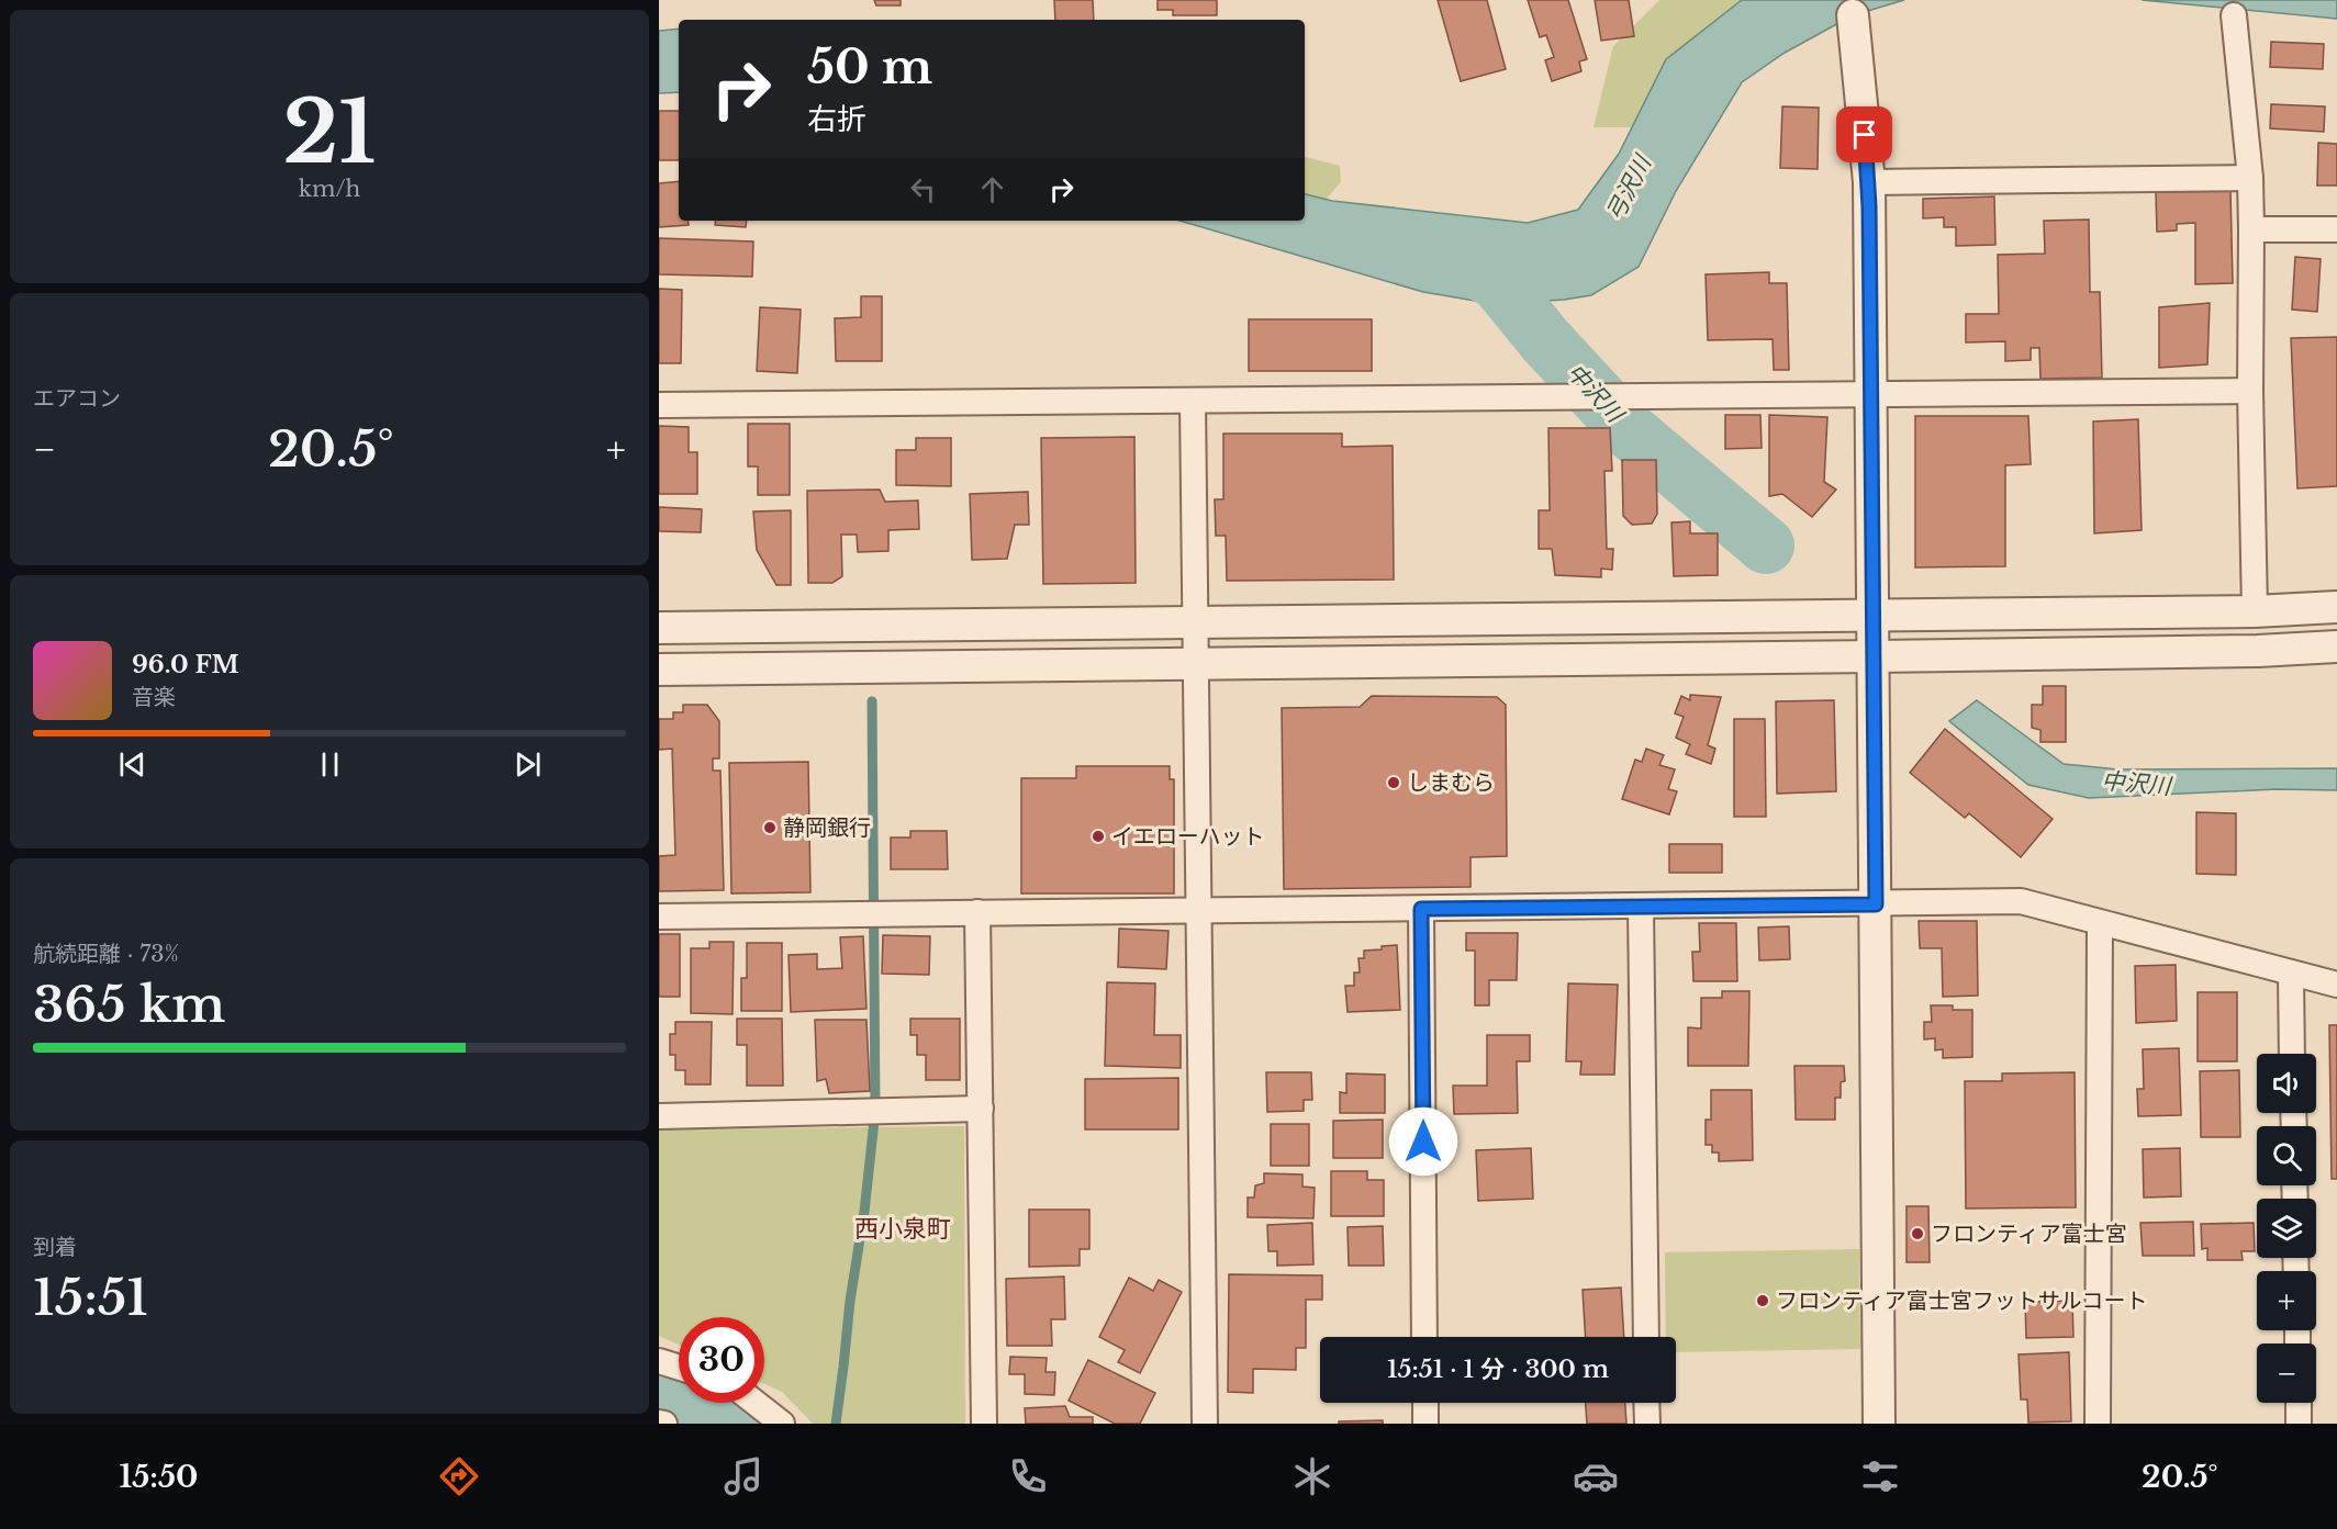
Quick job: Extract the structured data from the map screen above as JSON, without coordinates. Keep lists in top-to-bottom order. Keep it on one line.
{"districts":["西小泉町"],"water":["弓沢川","中沢川"],"places":["しまむら","静岡銀行","イエローハット","フロンティア富士宮","フロンティア富士宮フットサルコート"],"page":{"tile":[["21","km/h"],"エアコン",["航続距離 · 73%","365 km"],["到着","15:51"]],"turn":["50 m","右折"],"heat":["−","20.5°","+"],"song":["96.0 FM","音楽"],"map_buttons":["+","−"],"limit":"30","trip":"15:51 · 1 分 · 300 m","tabs":["15:50","20.5°"]}}
